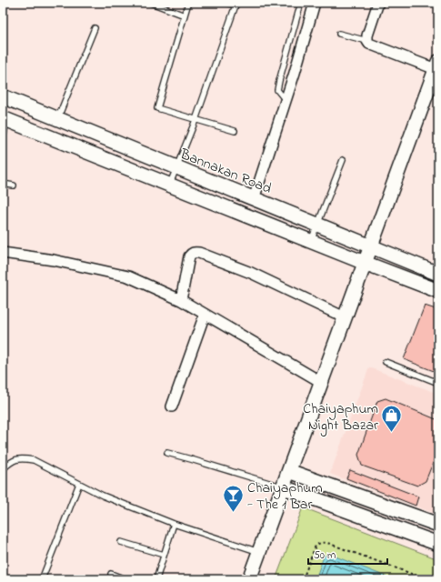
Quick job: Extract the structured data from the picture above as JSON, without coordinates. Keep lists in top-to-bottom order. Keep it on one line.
{"streets":{"street":["Bannakan Road"]},"places":{"shop":["Chaiyaphum Night Bazar"],"bar":["Chaiyaphum - The 1 Bar"]},"scale_bar":"50 m"}
